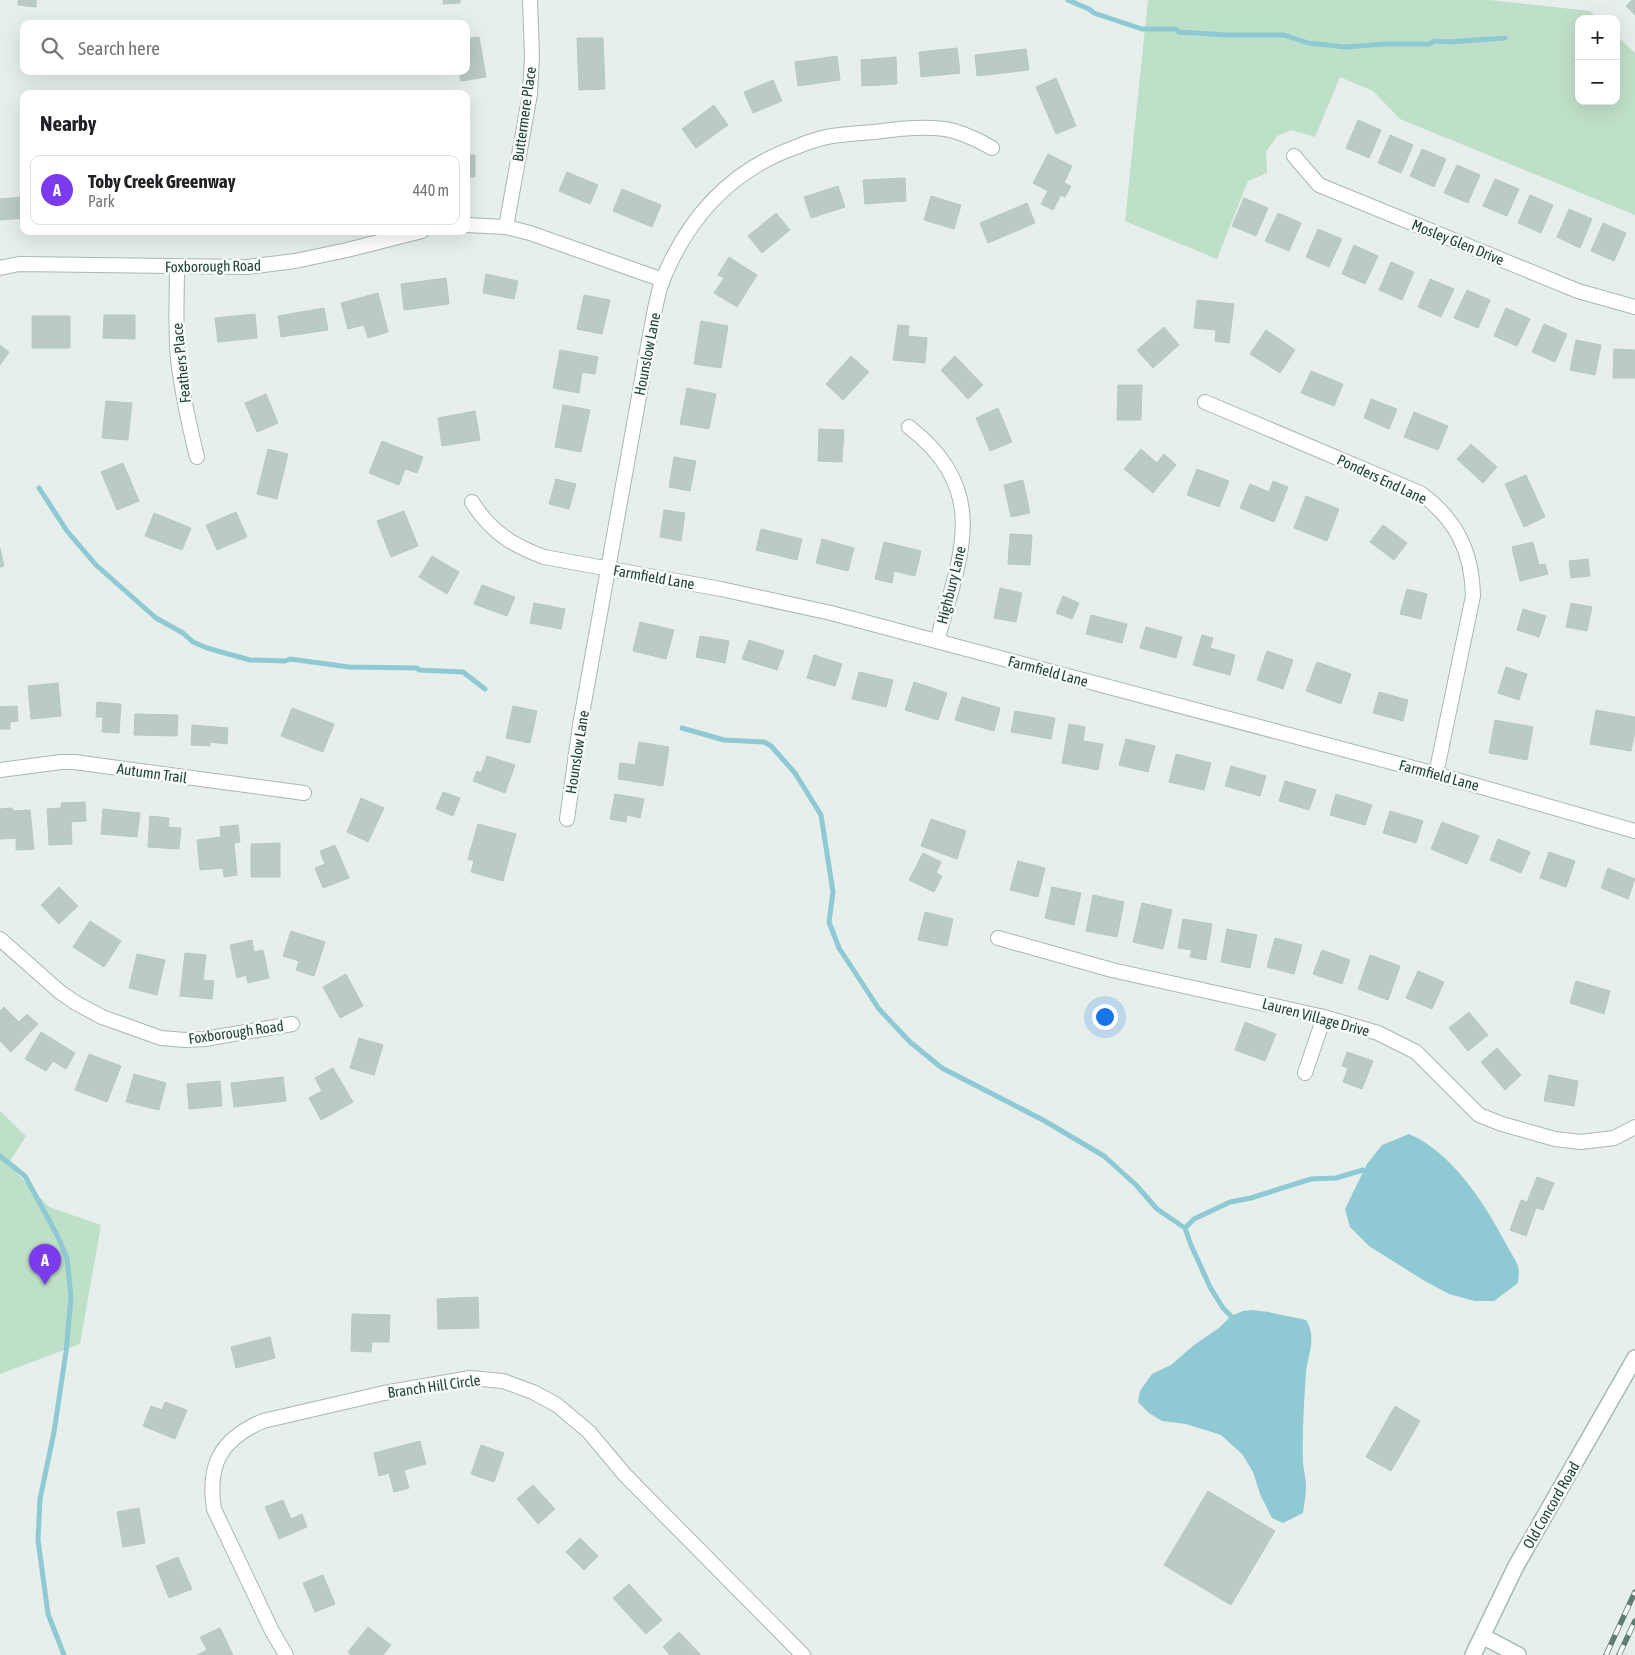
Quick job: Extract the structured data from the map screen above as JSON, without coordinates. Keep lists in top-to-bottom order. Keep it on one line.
{"streets":{"street":["Buttermere Place","Mosley Glen Drive","Foxborough Road","Hounslow Lane","Feathers Place","Ponders End Lane","Farmfield Lane","Highbury Lane","Autumn Trail","Lauren Village Drive","Branch Hill Circle","Old Concord Road"]},"crossings":[["Foxborough Road","Feathers Place"],["Hounslow Lane","Farmfield Lane"],["Ponders End Lane","Farmfield Lane"],["Farmfield Lane","Highbury Lane"]],"page":{"map_buttons":["+","−"],"search":"Search here","heading":"Nearby","list":[{"mark":"A","name":"Toby Creek Greenway","note":"Park","value":"440 m"}],"pins":"A"}}
